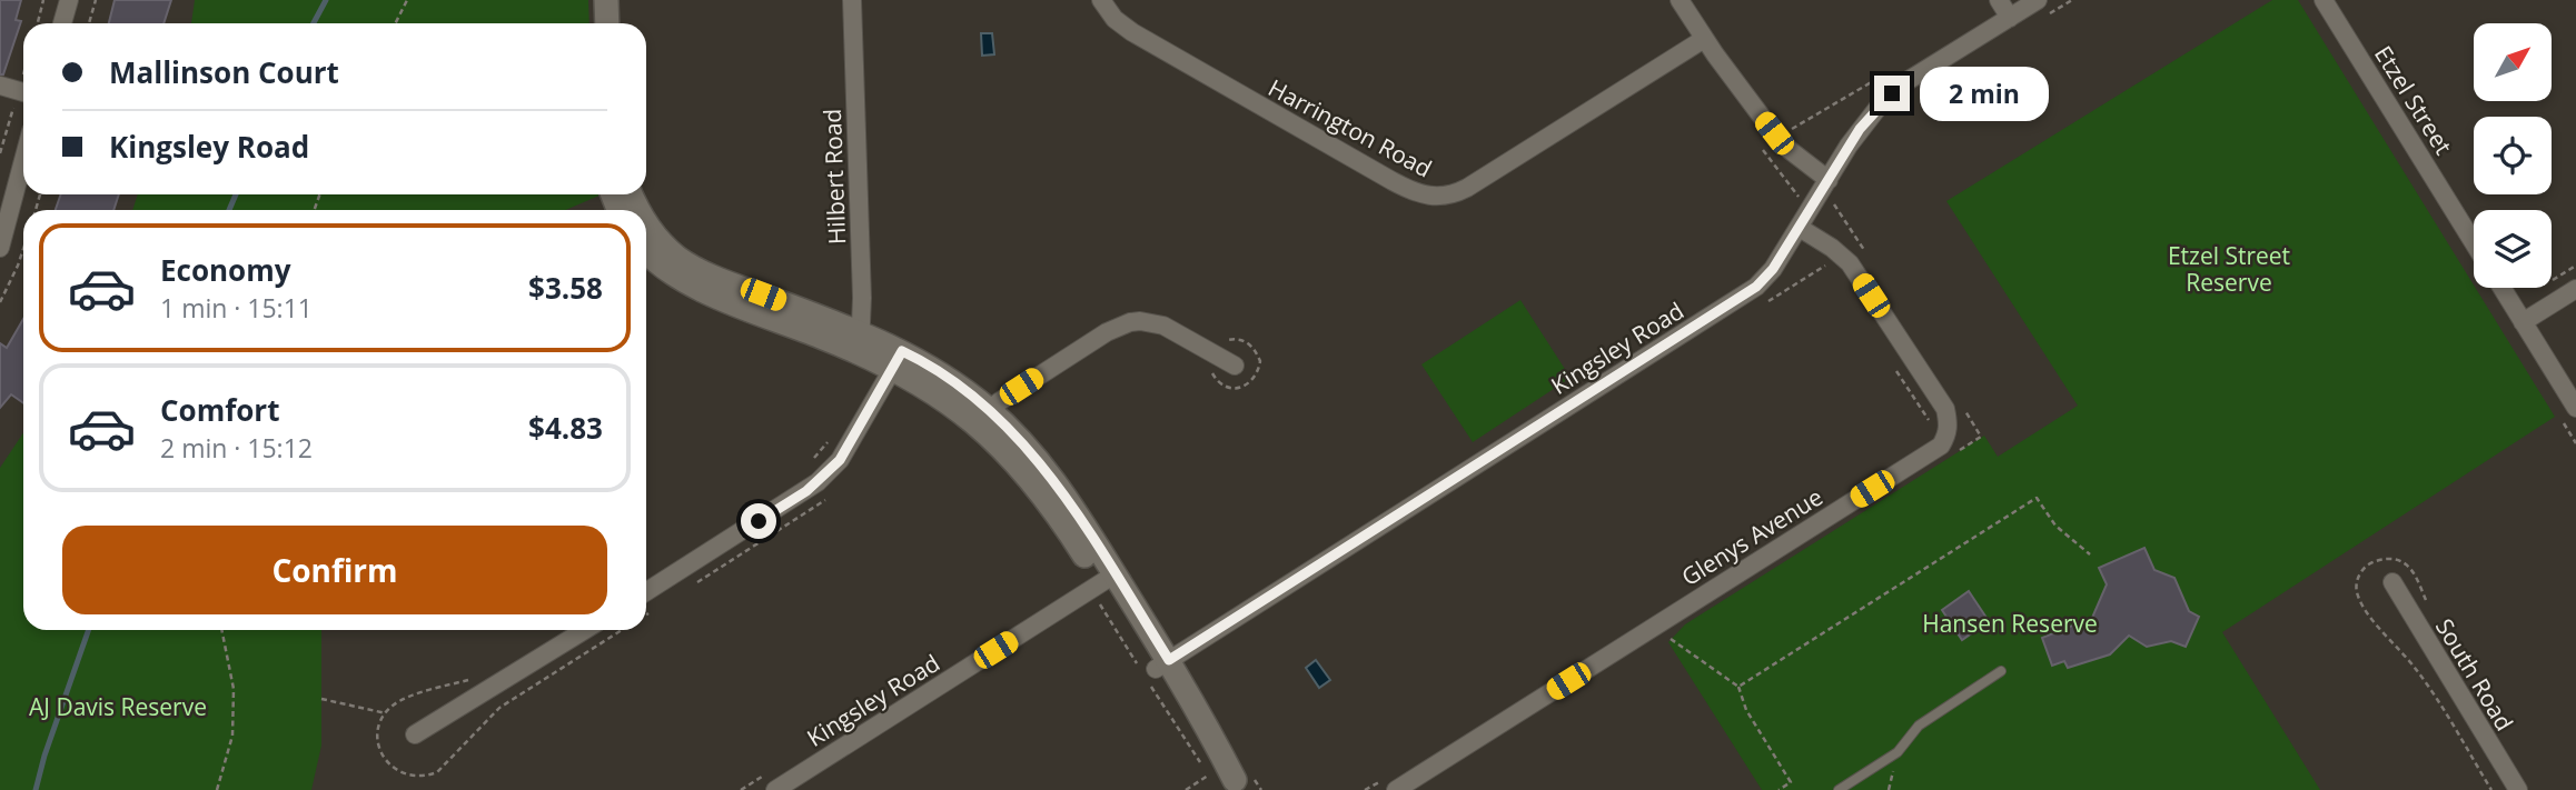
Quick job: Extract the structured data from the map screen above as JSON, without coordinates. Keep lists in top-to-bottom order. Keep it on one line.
{"streets":{"street":["Etzel Street","Harrington Road","Hilbert Road","Kingsley Road","Glenys Avenue","South Road"]},"crossings":[["Kingsley Road","Glenys Avenue"]],"parks":["Etzel Street Reserve","Hansen Reserve","AJ Davis Reserve"],"north":"top right","page":{"banner":["Mallinson Court","Kingsley Road"],"bubble":"2 min","list":[{"name":"Economy","note":"1 min · 15:11","value":"$3.58"},{"name":"Comfort","note":"2 min · 15:12","value":"$4.83"}],"buttons":"Confirm"}}
